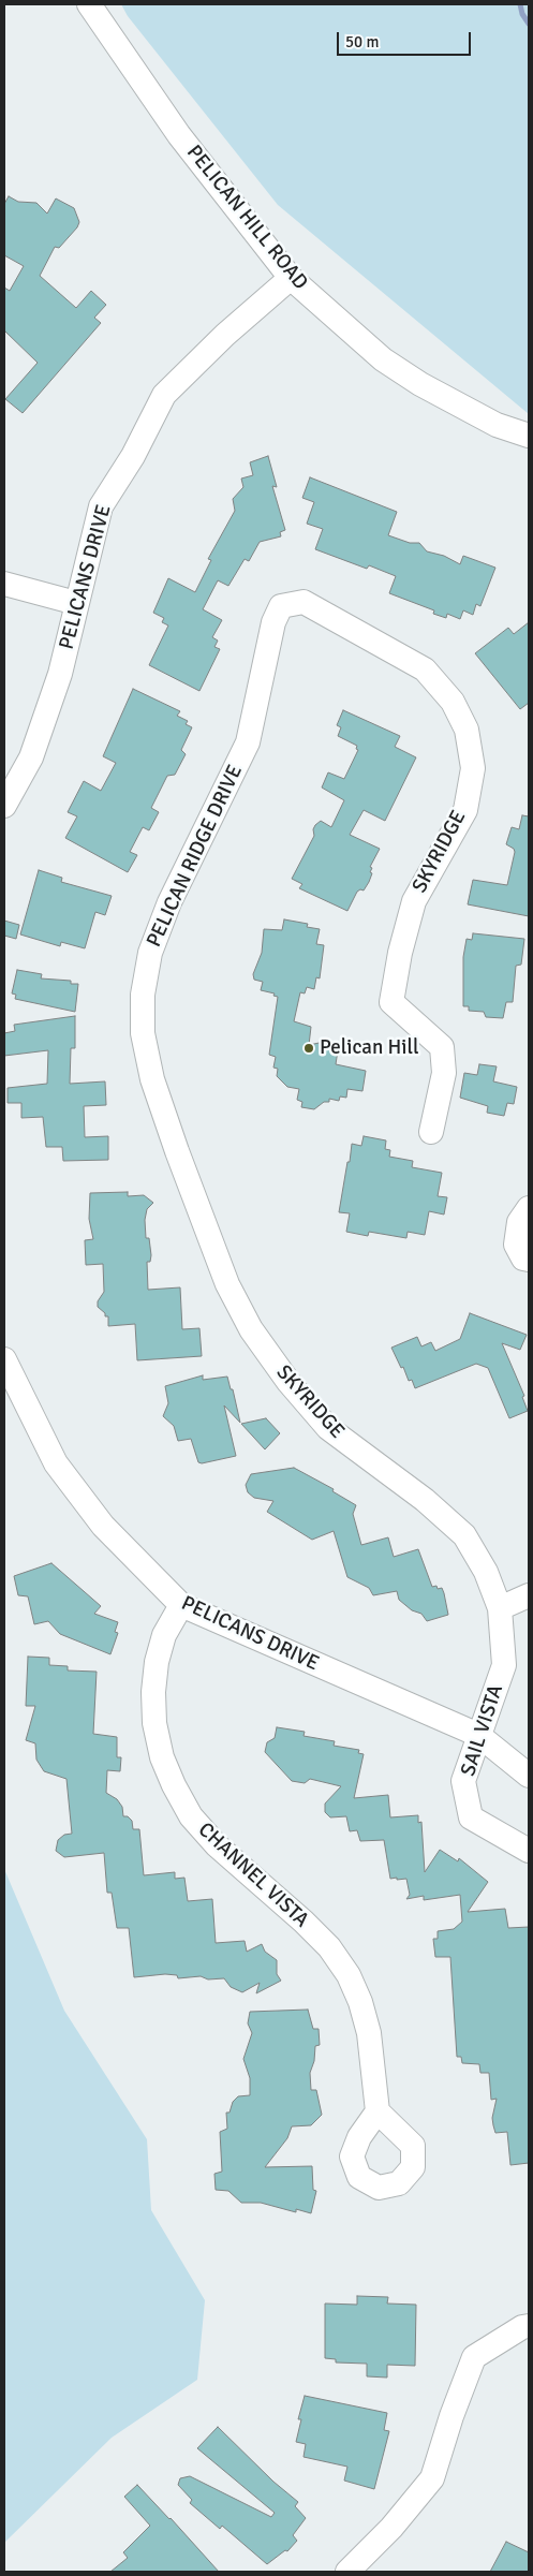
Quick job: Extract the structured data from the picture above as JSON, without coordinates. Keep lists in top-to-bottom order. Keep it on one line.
{"streets":{"street":["PELICAN HILL ROAD","PELICANS DRIVE","SKYRIDGE","PELICAN RIDGE DRIVE","SAIL VISTA","CHANNEL VISTA"]},"crossings":[["PELICAN HILL ROAD","PELICANS DRIVE"],["PELICANS DRIVE","SAIL VISTA"],["PELICANS DRIVE","CHANNEL VISTA"],["SKYRIDGE","PELICAN RIDGE DRIVE"],["SKYRIDGE","SAIL VISTA"]],"places":["Pelican Hill"],"scale_bar":"50 m"}
